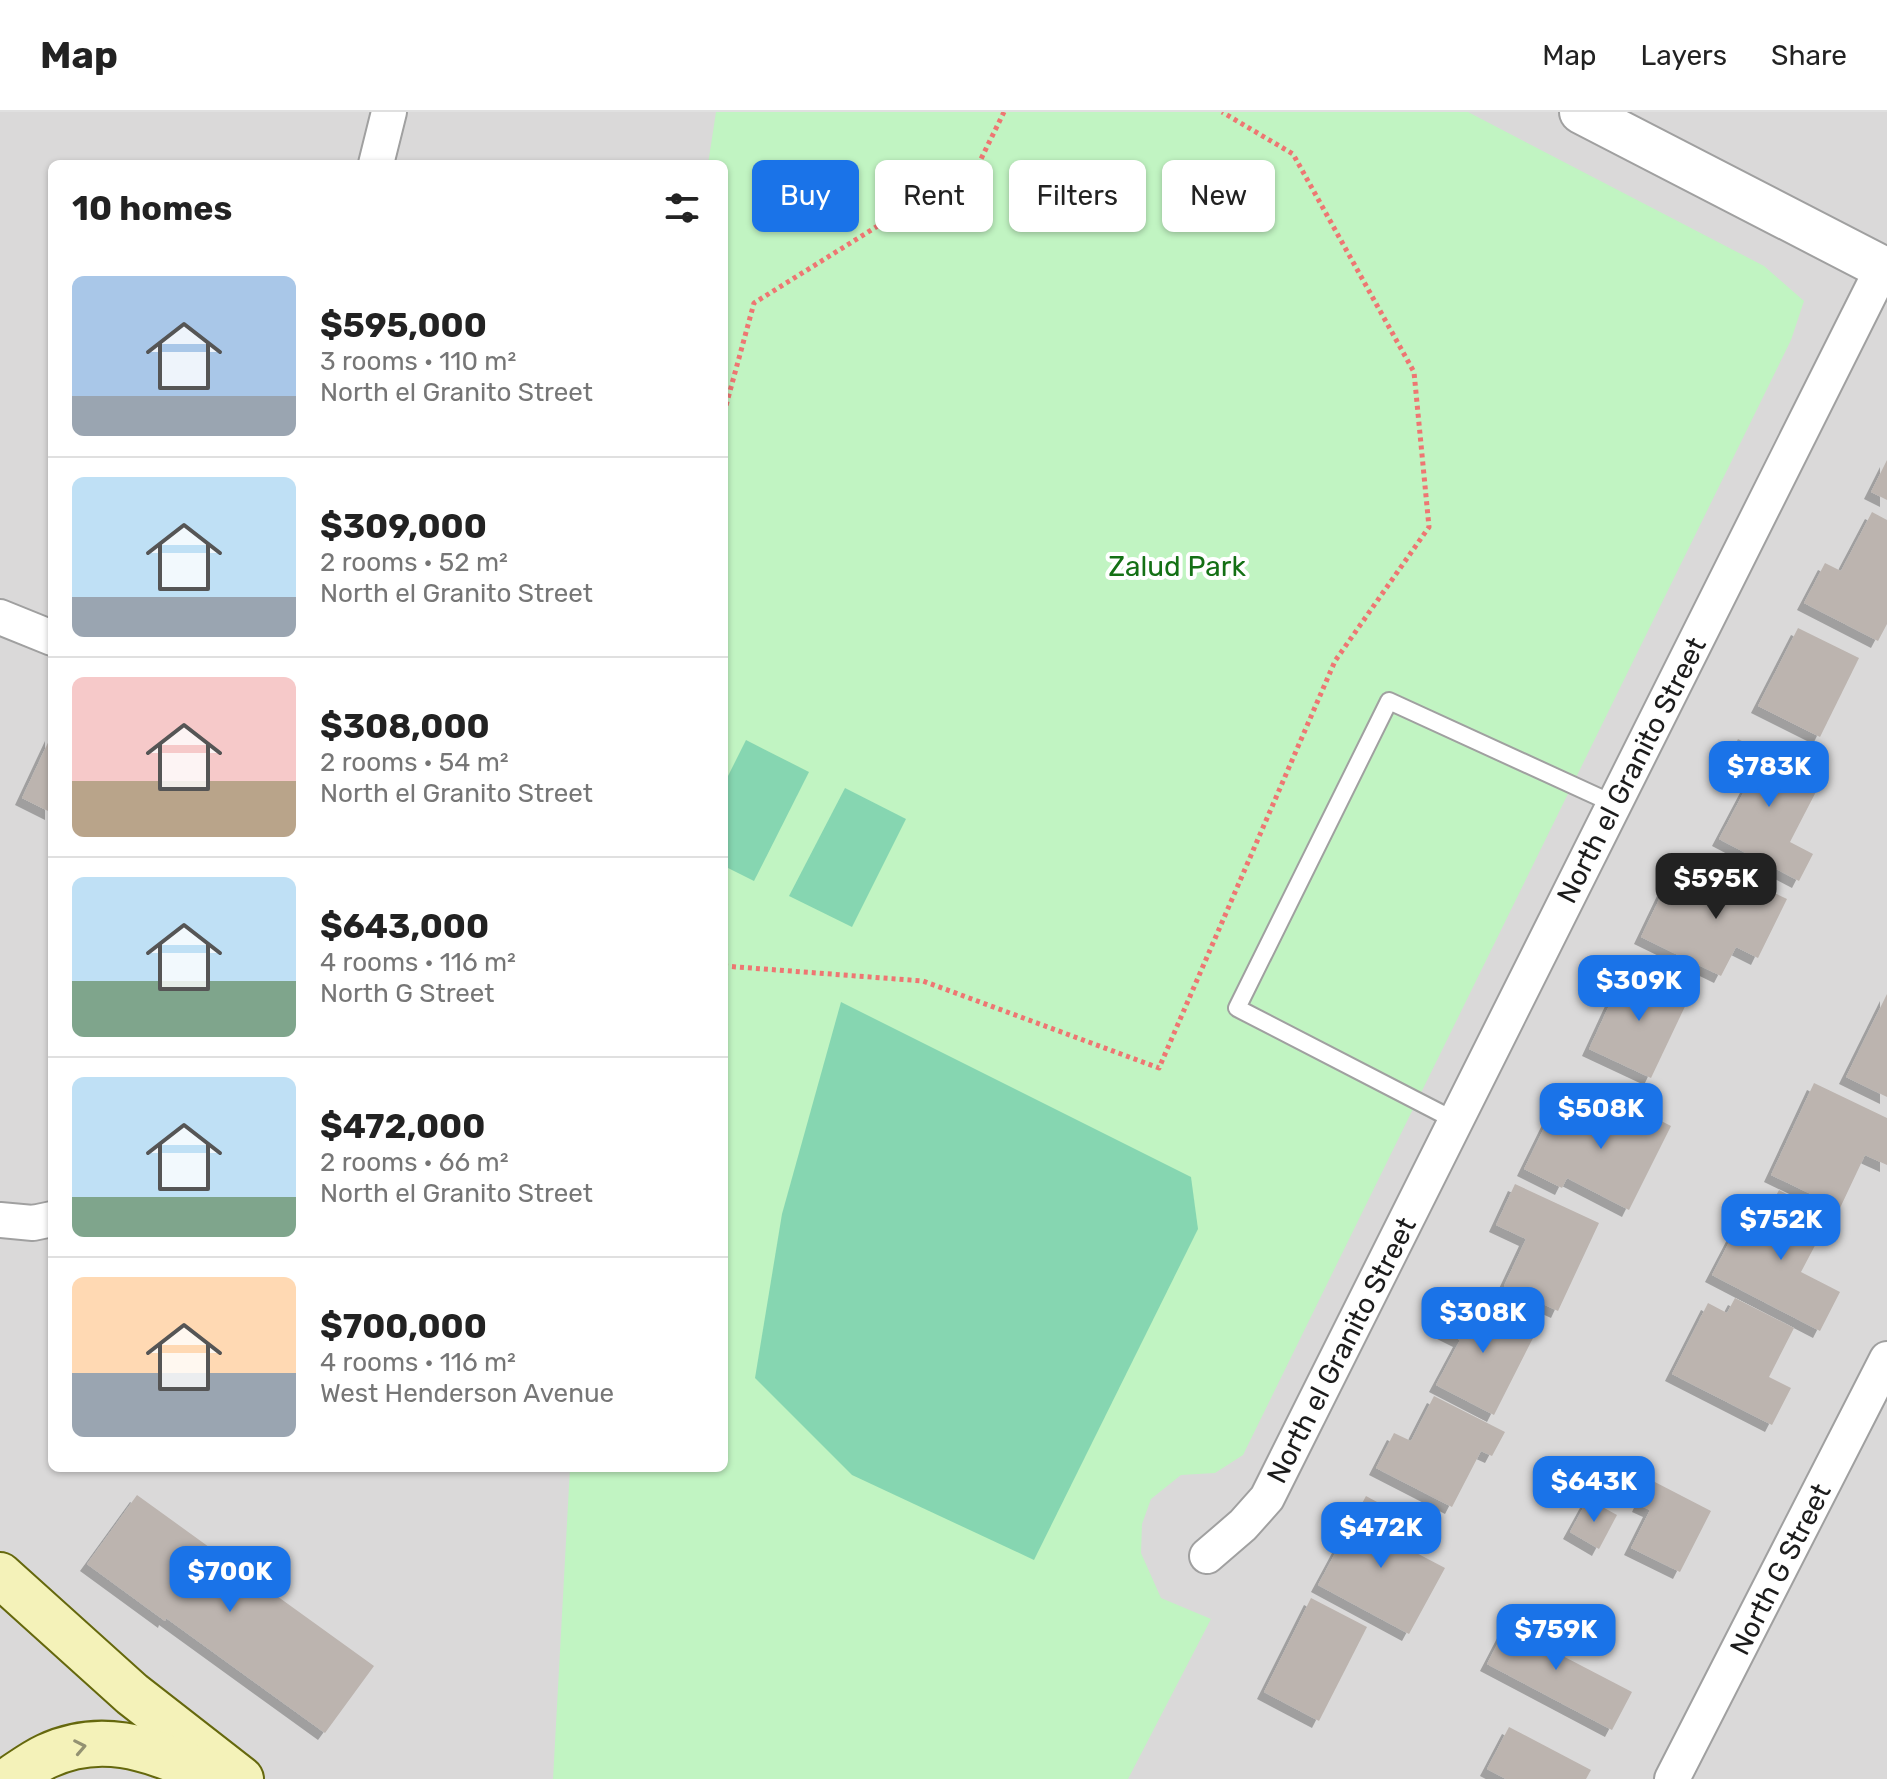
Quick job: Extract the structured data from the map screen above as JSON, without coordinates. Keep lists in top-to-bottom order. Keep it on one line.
{"streets":{"street":["North el Granito Street","North G Street"]},"parks":["Zalud Park"],"page":{"header":"Map","nav":["Map","Layers","Share"],"chip":["Buy","Rent","Filters","New"],"heading":"10 homes","list":[{"name":"$595,000","note":"3 rooms · 110 m² · North el Granito Street"},{"name":"$309,000","note":"2 rooms · 52 m² · North el Granito Street"},{"name":"$308,000","note":"2 rooms · 54 m² · North el Granito Street"},{"name":"$643,000","note":"4 rooms · 116 m² · North G Street"},{"name":"$472,000","note":"2 rooms · 66 m² · North el Granito Street"},{"name":"$700,000","note":"4 rooms · 116 m² · West Henderson Avenue"}],"price":["$783K","$595K","$309K","$508K","$752K","$308K","$643K","$472K","$700K","$759K"]}}
